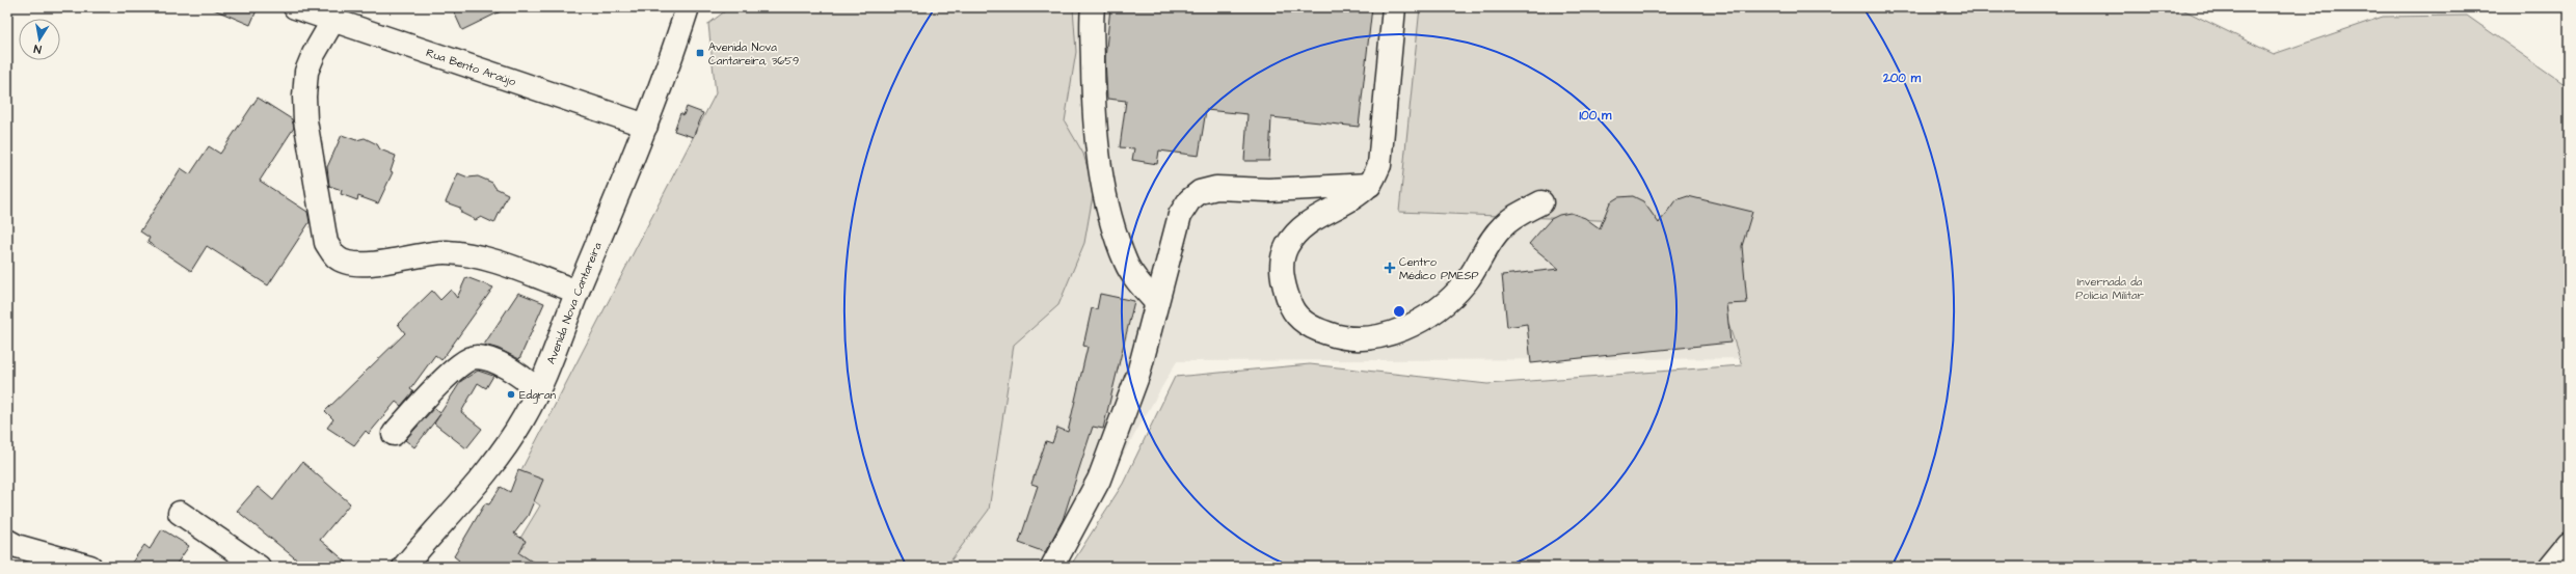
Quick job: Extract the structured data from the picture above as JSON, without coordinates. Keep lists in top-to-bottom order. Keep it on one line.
{"streets":{"street":["Rua Bento Araújo","Avenida Nova Cantareira"]},"crossings":[["Rua Bento Araújo","Avenida Nova Cantareira"]],"parks":["Invernada da Polícia Militar"],"places":{"transit":["Avenida Nova Cantareira, 3659"],"health":["Centro Médico PMESP"],"other":["Edgran"]},"north":"bottom","rings":["200 m","100 m"]}
